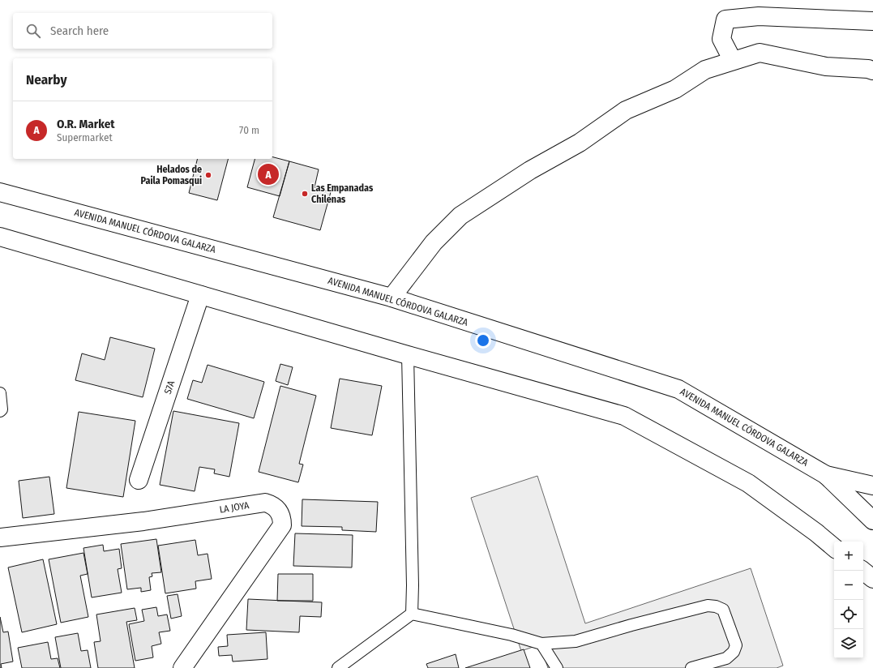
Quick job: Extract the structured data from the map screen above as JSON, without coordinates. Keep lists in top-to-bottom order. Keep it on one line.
{"streets":{"main road":["AVENIDA MANUEL CÓRDOVA GALARZA","S7A","LA JOYA"]},"places":["Helados de Paila Pomasqui","Las Empanadas Chilenas"],"page":{"search":"Search here","heading":"Nearby","list":[{"mark":"A","name":"O.R. Market","note":"Supermarket","value":"70 m"}],"pins":"A","map_buttons":["+","−"]}}
